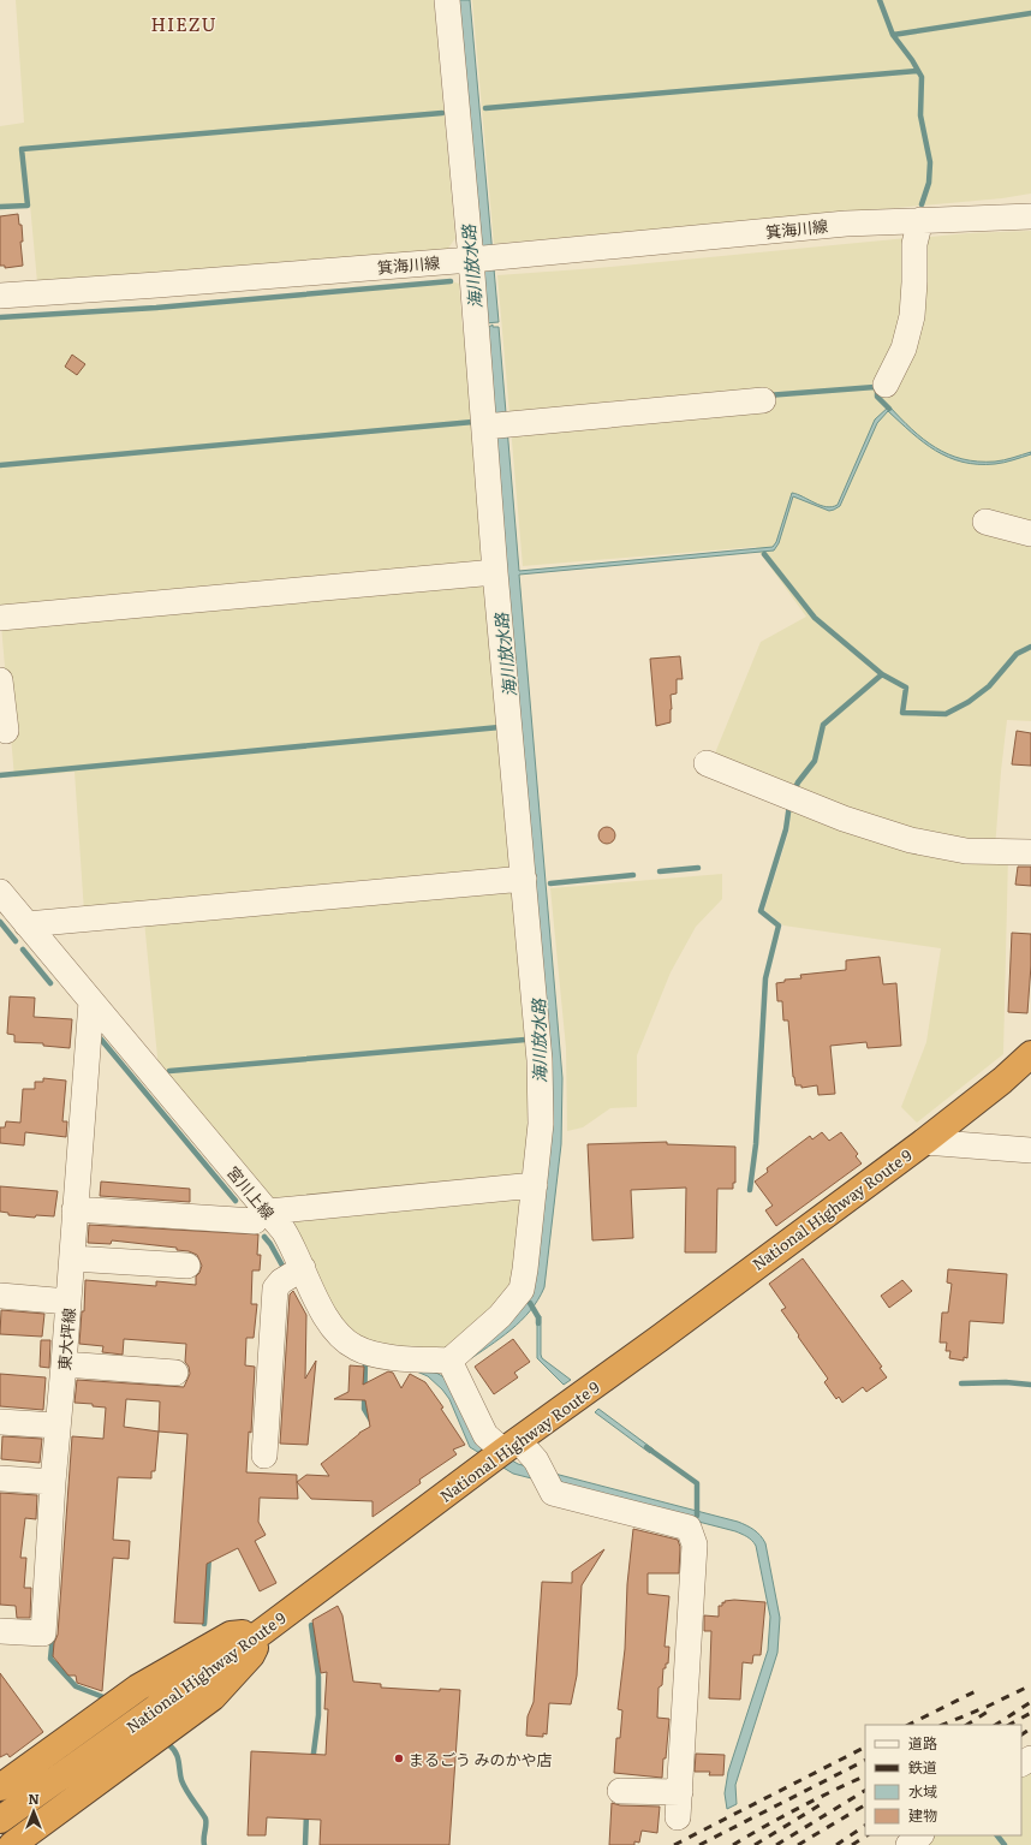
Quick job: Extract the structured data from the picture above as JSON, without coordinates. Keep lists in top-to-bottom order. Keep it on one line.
{"streets":{"highway":["National Highway Route 9"],"street":["箕海川線","宮川上線","東大坪線"]},"crossings":[["宮川上線","東大坪線"]],"districts":["HIEZU"],"water":["海川放水路"],"places":["まるごう みのかや店"],"legend":["道路","鉄道","水域","建物"],"north":"top"}
